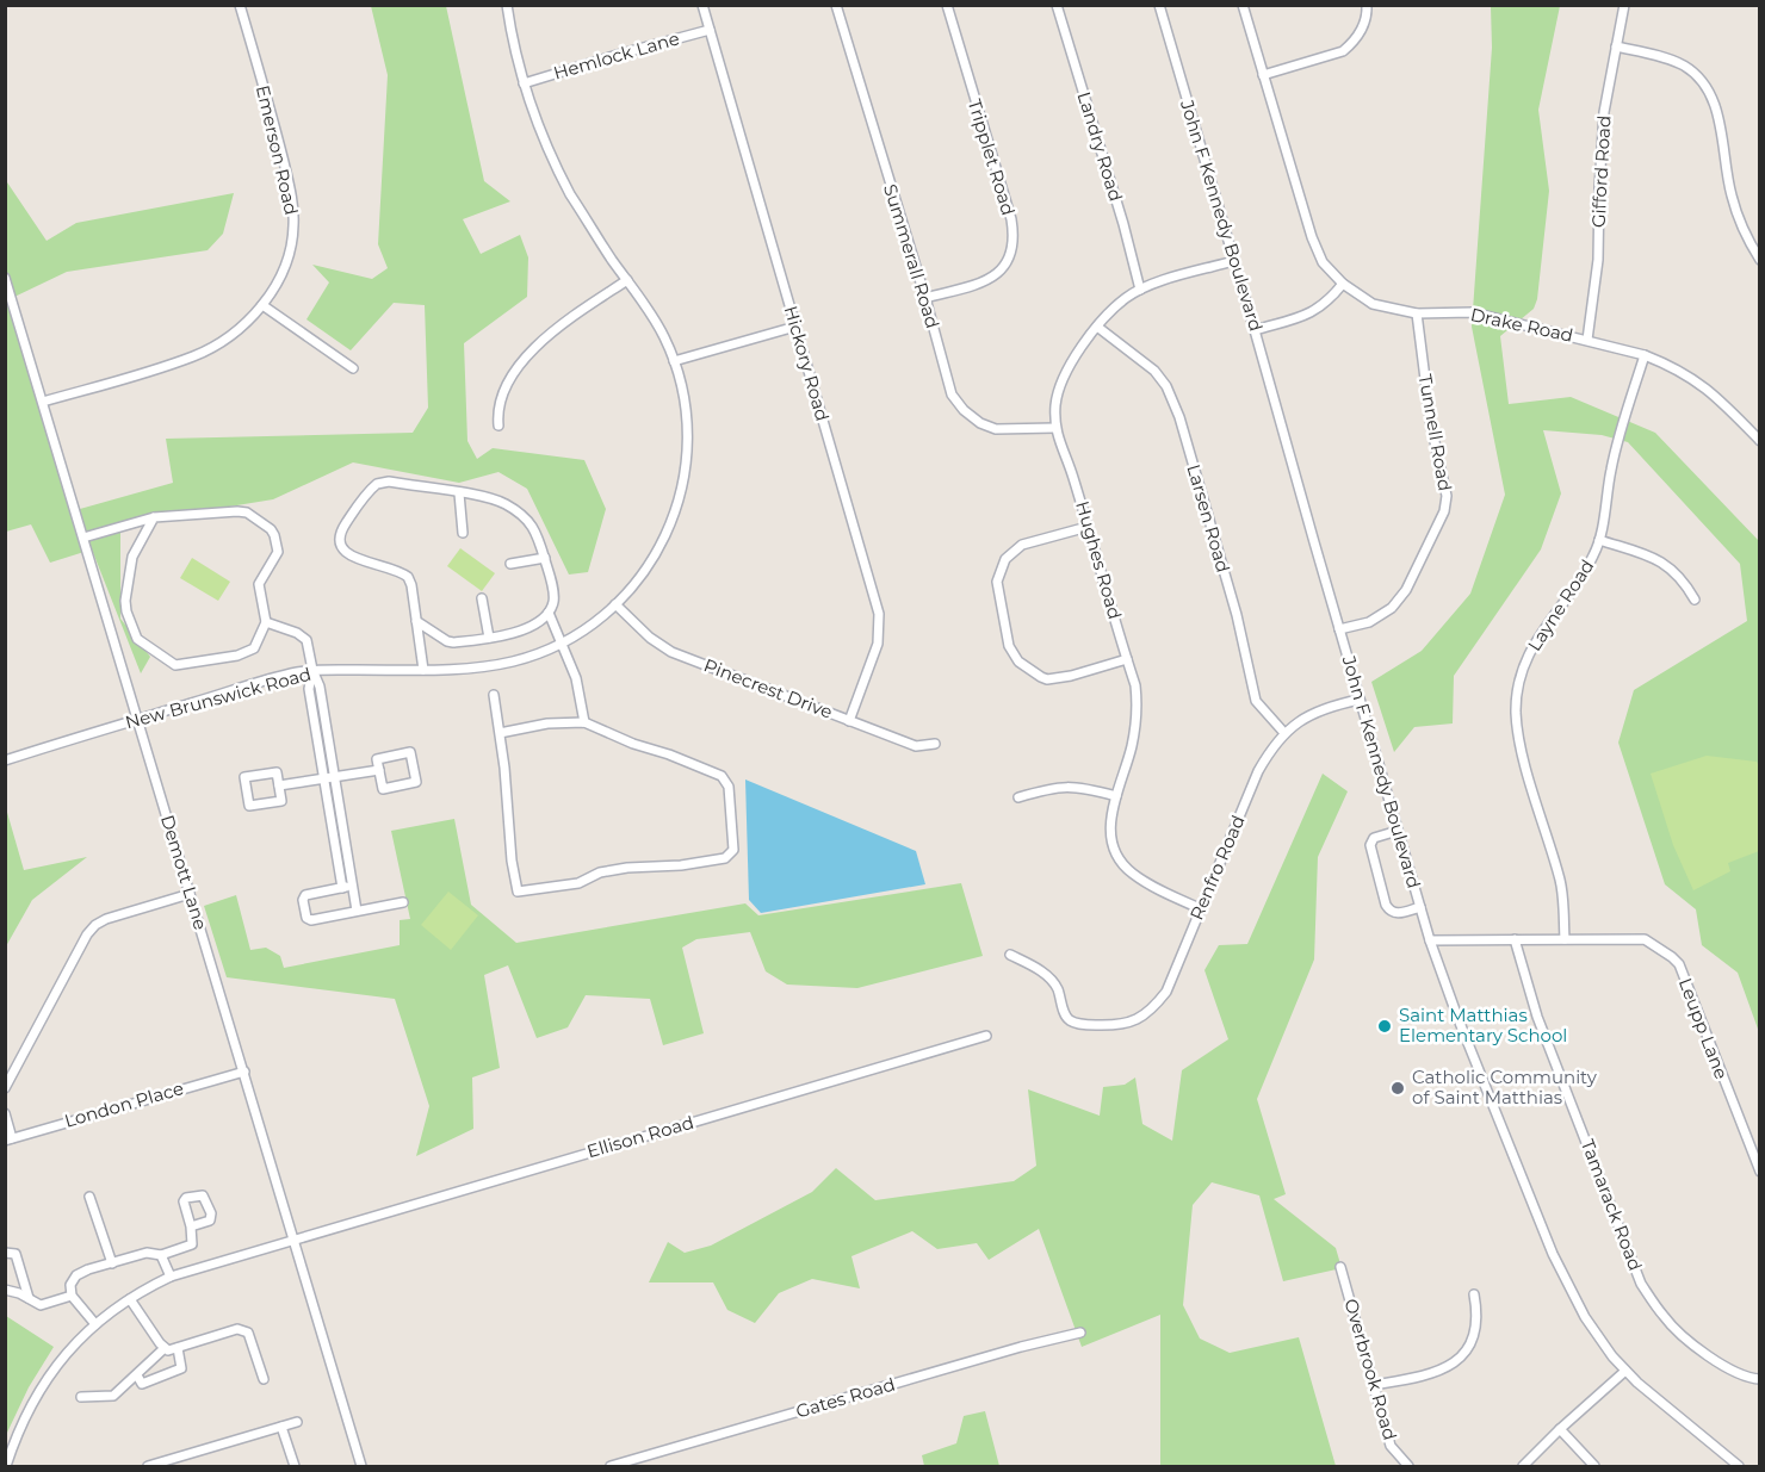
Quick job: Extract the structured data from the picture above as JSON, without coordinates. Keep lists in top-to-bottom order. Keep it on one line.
{"streets":{"street":["Hemlock Lane","Landry Road","Emerson Road","Tripplet Road","Gifford Road","John F Kennedy Boulevard","Summerall Road","Drake Road","Hickory Road","Tunnell Road","Larsen Road","Hughes Road","Layne Road","Pinecrest Drive","New Brunswick Road","Renfro Road","Demott Lane","Leupp Lane","London Place","Ellison Road","Tamarack Road","Overbrook Road","Gates Road"]},"crossings":[["Hemlock Lane","Hickory Road"],["Hemlock Lane","New Brunswick Road"],["Landry Road","Hughes Road"],["Emerson Road","Demott Lane"],["Tripplet Road","Summerall Road"],["Gifford Road","Drake Road"],["John F Kennedy Boulevard","Tunnell Road"],["John F Kennedy Boulevard","Hughes Road"],["John F Kennedy Boulevard","Renfro Road"],["John F Kennedy Boulevard","Leupp Lane"],["Summerall Road","Hughes Road"],["Drake Road","Tunnell Road"],["Drake Road","Layne Road"],["Hickory Road","Pinecrest Drive"],["Larsen Road","Hughes Road"],["Larsen Road","Renfro Road"],["Hughes Road","Renfro Road"],["Layne Road","Leupp Lane"],["Pinecrest Drive","New Brunswick Road"],["New Brunswick Road","Demott Lane"],["Demott Lane","London Place"],["Demott Lane","Ellison Road"],["Leupp Lane","Tamarack Road"]],"places":["Saint Matthias Elementary School","Catholic Community of Saint Matthias"]}
